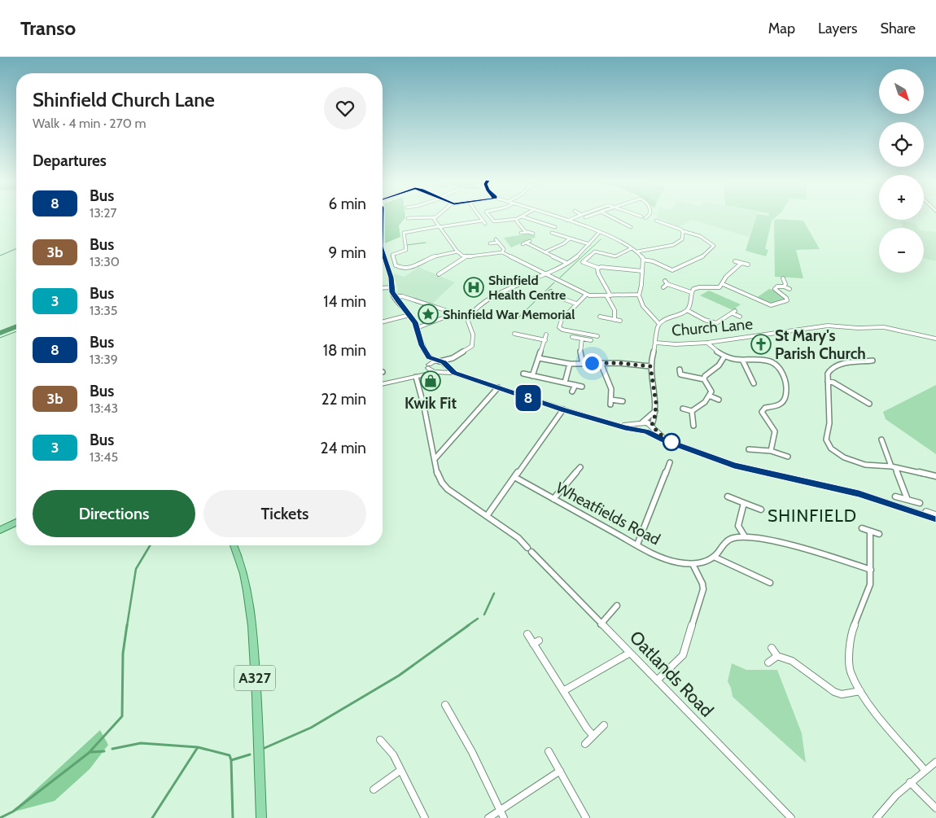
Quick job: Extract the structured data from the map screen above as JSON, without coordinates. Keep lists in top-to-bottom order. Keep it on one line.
{"streets":{"main road":["A327"],"street":["Church Lane","Wheatfields Road","Oatlands Road"]},"districts":["SHINFIELD"],"places":{"hospital":["Shinfield Health Centre"],"place":["Shinfield War Memorial"],"church":["St Mary's Parish Church"],"shop":["Kwik Fit"]},"lines":["bus line 8"],"north":"bottom right","page":{"header":"Transo","nav":["Map","Layers","Share"],"on_map":"8","map_buttons":["+","−"],"heading":[["Shinfield Church Lane","Walk · 4 min · 270 m"],"Departures"],"list":[{"mark":"8","name":"Bus","note":"13:27","value":"6 min"},{"mark":"3b","name":"Bus","note":"13:30","value":"9 min"},{"mark":"3","name":"Bus","note":"13:35","value":"14 min"},{"mark":"8","name":"Bus","note":"13:39","value":"18 min"},{"mark":"3b","name":"Bus","note":"13:43","value":"22 min"},{"mark":"3","name":"Bus","note":"13:45","value":"24 min"}],"buttons":["Directions","Tickets"]}}
